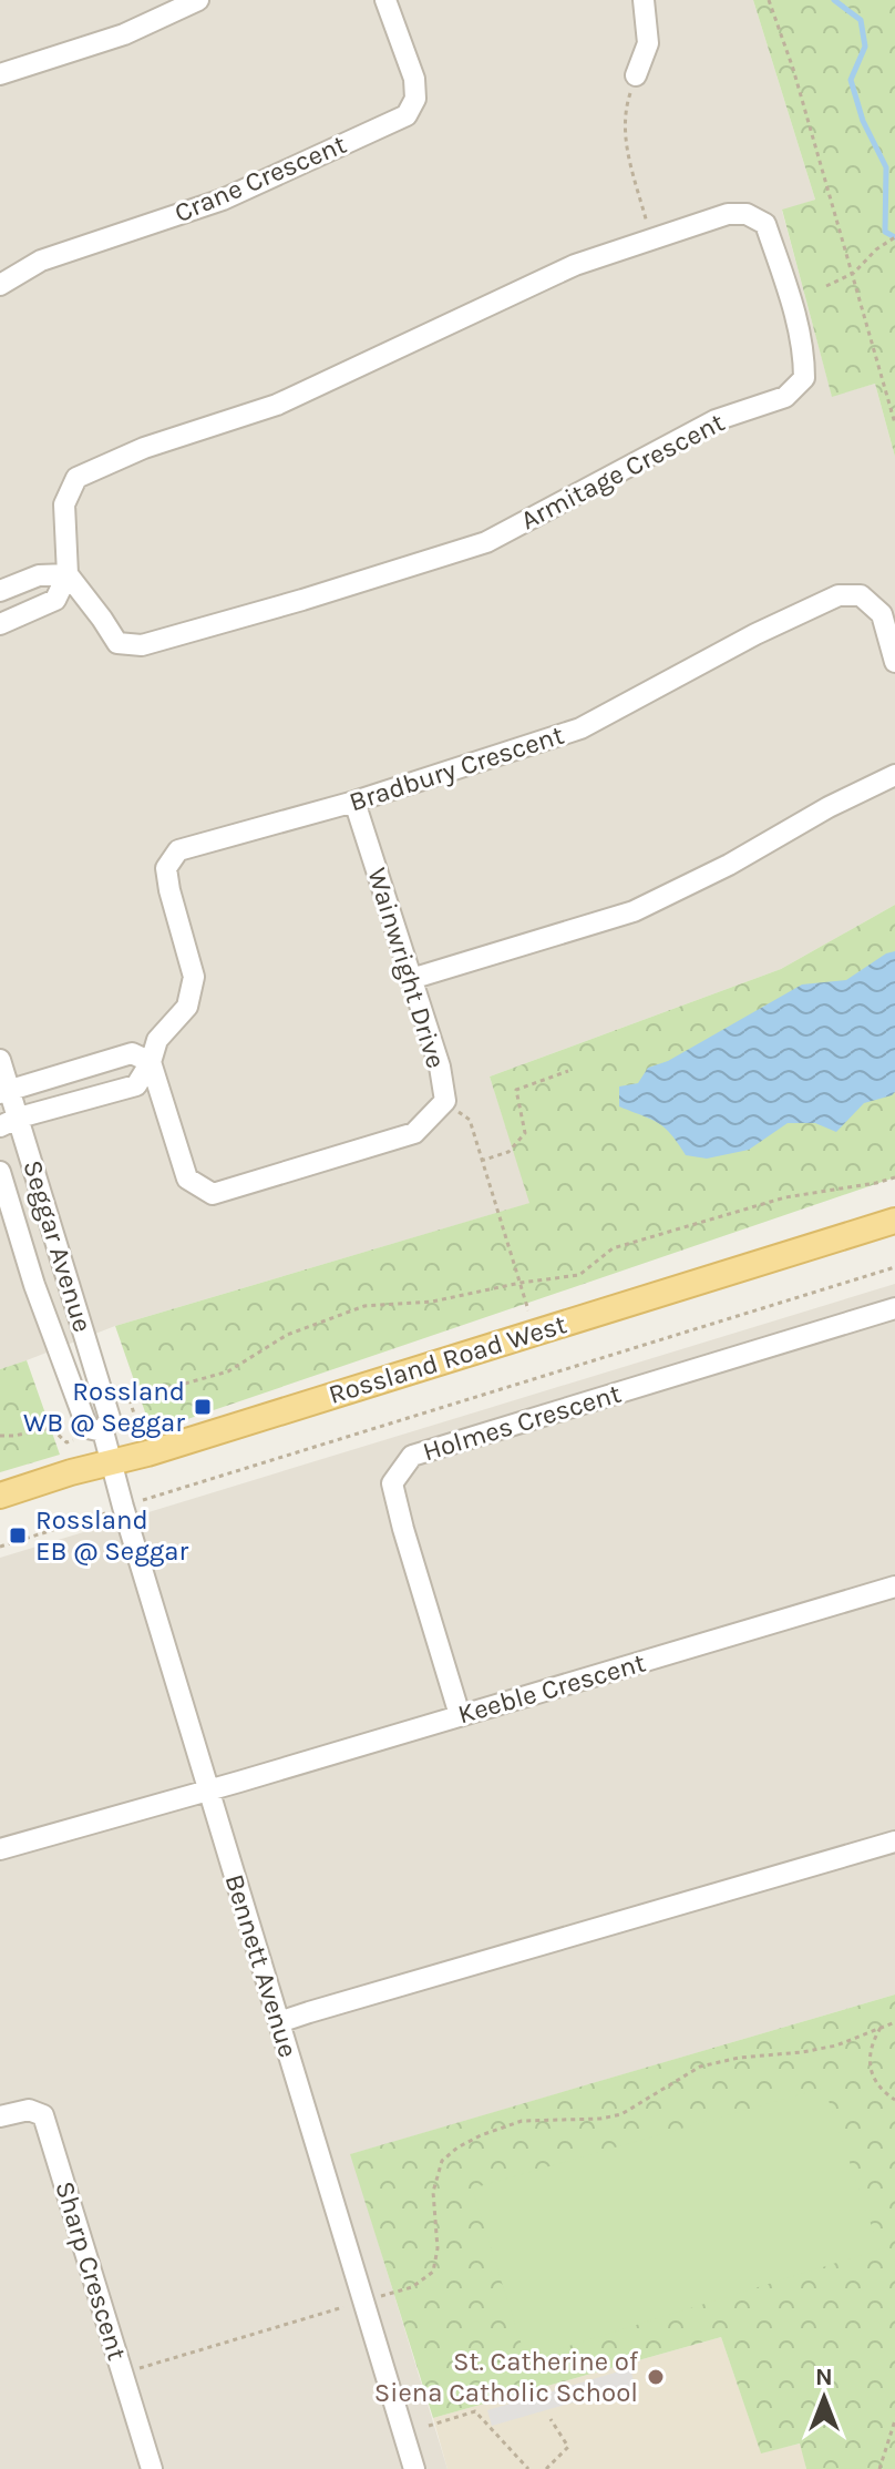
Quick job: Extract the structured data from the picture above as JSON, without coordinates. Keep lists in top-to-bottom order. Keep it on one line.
{"streets":{"main road":["Rossland Road West"],"street":["Crane Crescent","Armitage Crescent","Bradbury Crescent","Wainwright Drive","Seggar Avenue","Holmes Crescent","Keeble Crescent","Bennett Avenue","Sharp Crescent"]},"crossings":[["Bradbury Crescent","Wainwright Drive"],["Bradbury Crescent","Seggar Avenue"],["Seggar Avenue","Rossland Road West"],["Seggar Avenue","Bennett Avenue"],["Rossland Road West","Bennett Avenue"],["Holmes Crescent","Keeble Crescent"],["Keeble Crescent","Bennett Avenue"]],"places":{"transit":["Rossland WB @ Seggar","Rossland EB @ Seggar"],"other":["St. Catherine of Siena Catholic School"]},"north":"top"}
